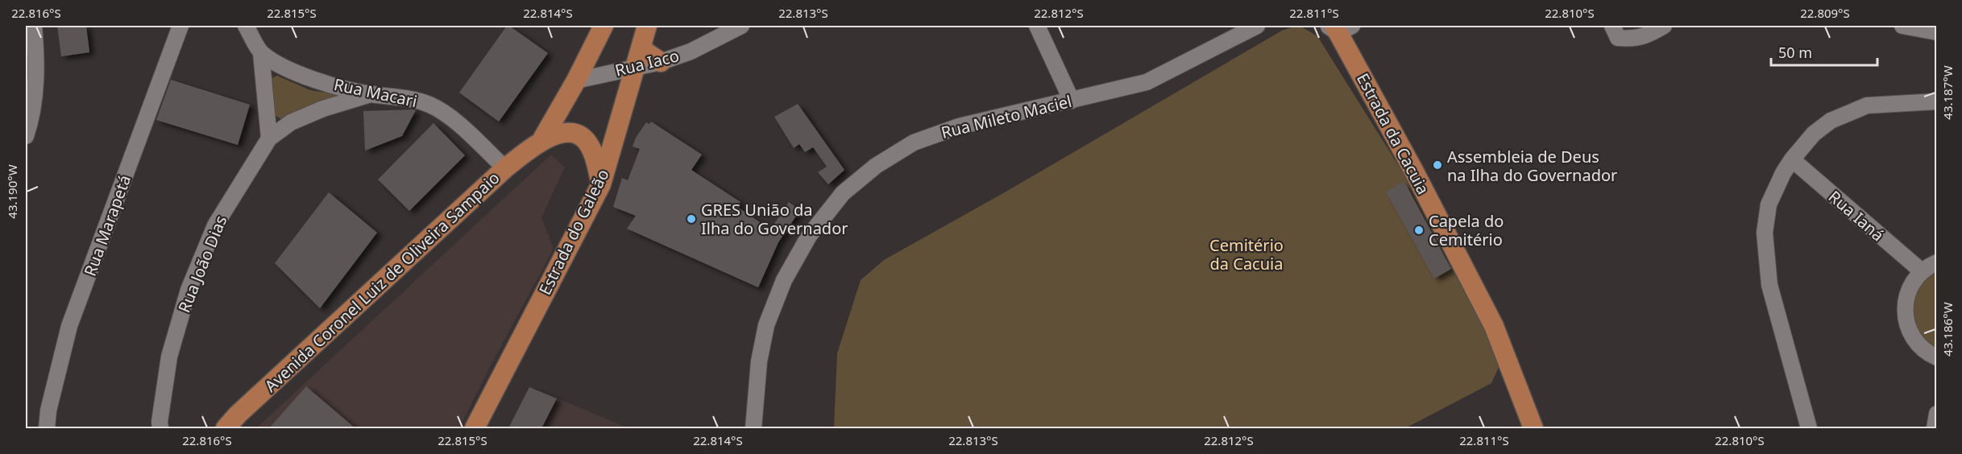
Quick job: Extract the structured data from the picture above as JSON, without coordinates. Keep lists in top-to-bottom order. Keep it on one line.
{"streets":{"main road":["Estrada da Cacuia","Estrada do Galeão","Avenida Coronel Luiz de Oliveira Sampaio"],"street":["Rua Iaco","Rua Macari","Rua Mileto Maciel","Rua Ianá","Rua Marapetá","Rua João Dias"]},"crossings":[["Rua Iaco","Estrada do Galeão"],["Rua Macari","Avenida Coronel Luiz de Oliveira Sampaio"]],"parks":["Cemitério da Cacuia"],"places":["Assembleia de Deus na Ilha do Governador","GRES União da Ilha do Governador","Capela do Cemitério"],"scale_bar":"50 m","coordinates":["22.816°S","22.815°S","22.814°S","22.813°S","22.812°S","22.811°S","22.810°S","22.809°S","43.187°W","43.190°W","43.186°W"]}
